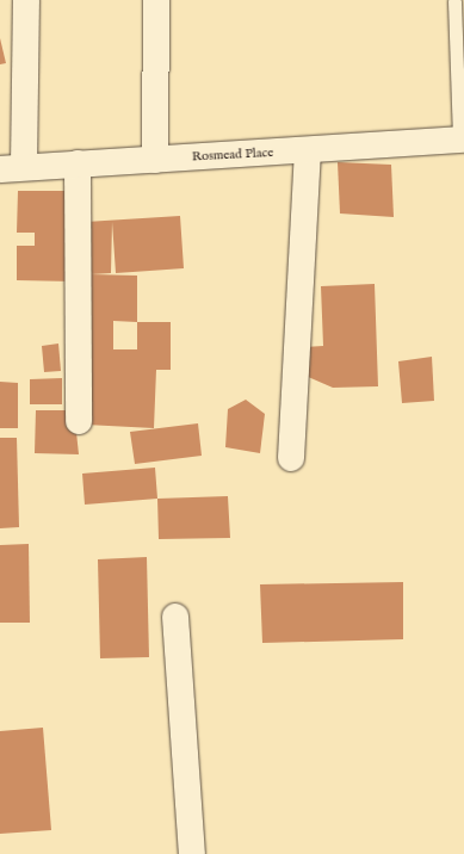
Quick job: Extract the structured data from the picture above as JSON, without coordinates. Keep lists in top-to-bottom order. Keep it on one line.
{"streets":{"street":["Rosmead Place"]}}
